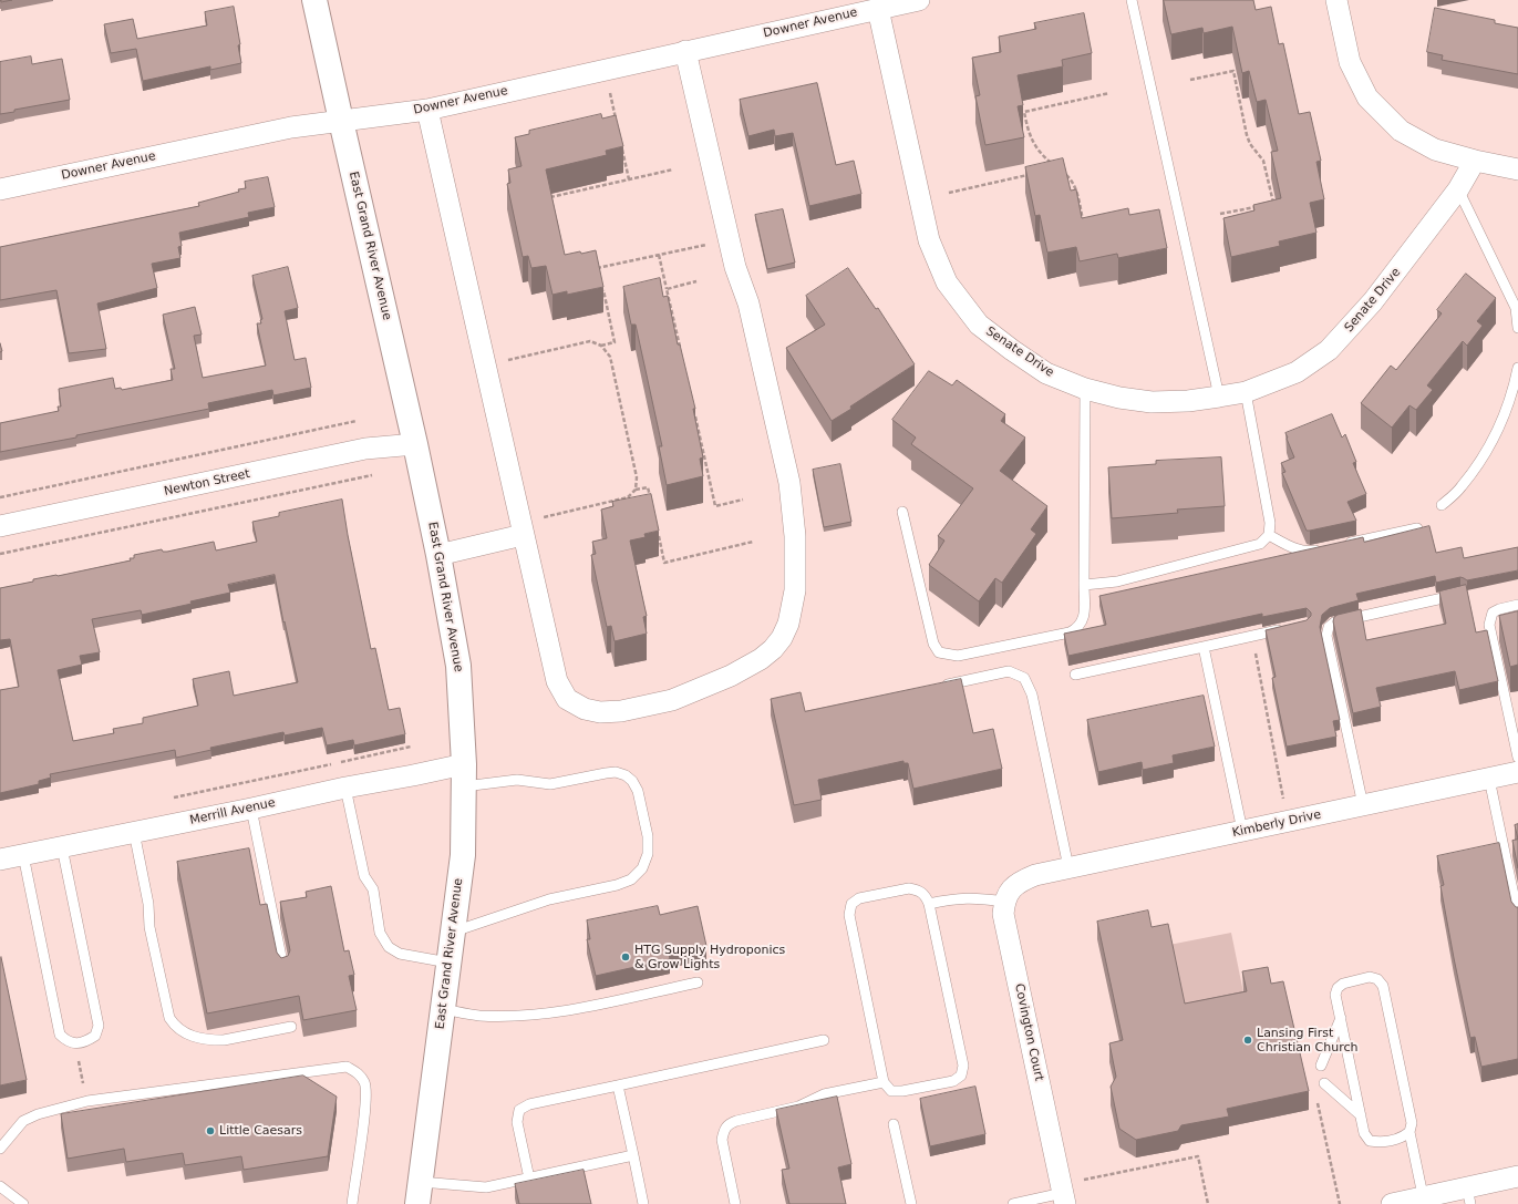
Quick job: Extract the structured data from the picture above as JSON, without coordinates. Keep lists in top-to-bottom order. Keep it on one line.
{"streets":{"main road":["East Grand River Avenue"],"street":["Downer Avenue","Senate Drive","Newton Street","Merrill Avenue","Kimberly Drive","Covington Court"]},"crossings":[["Downer Avenue","East Grand River Avenue"],["Downer Avenue","Senate Drive"],["East Grand River Avenue","Newton Street"],["East Grand River Avenue","Merrill Avenue"],["Kimberly Drive","Covington Court"]],"places":["HTG Supply Hydroponics & Grow Lights","Lansing First Christian Church","Little Caesars"]}
